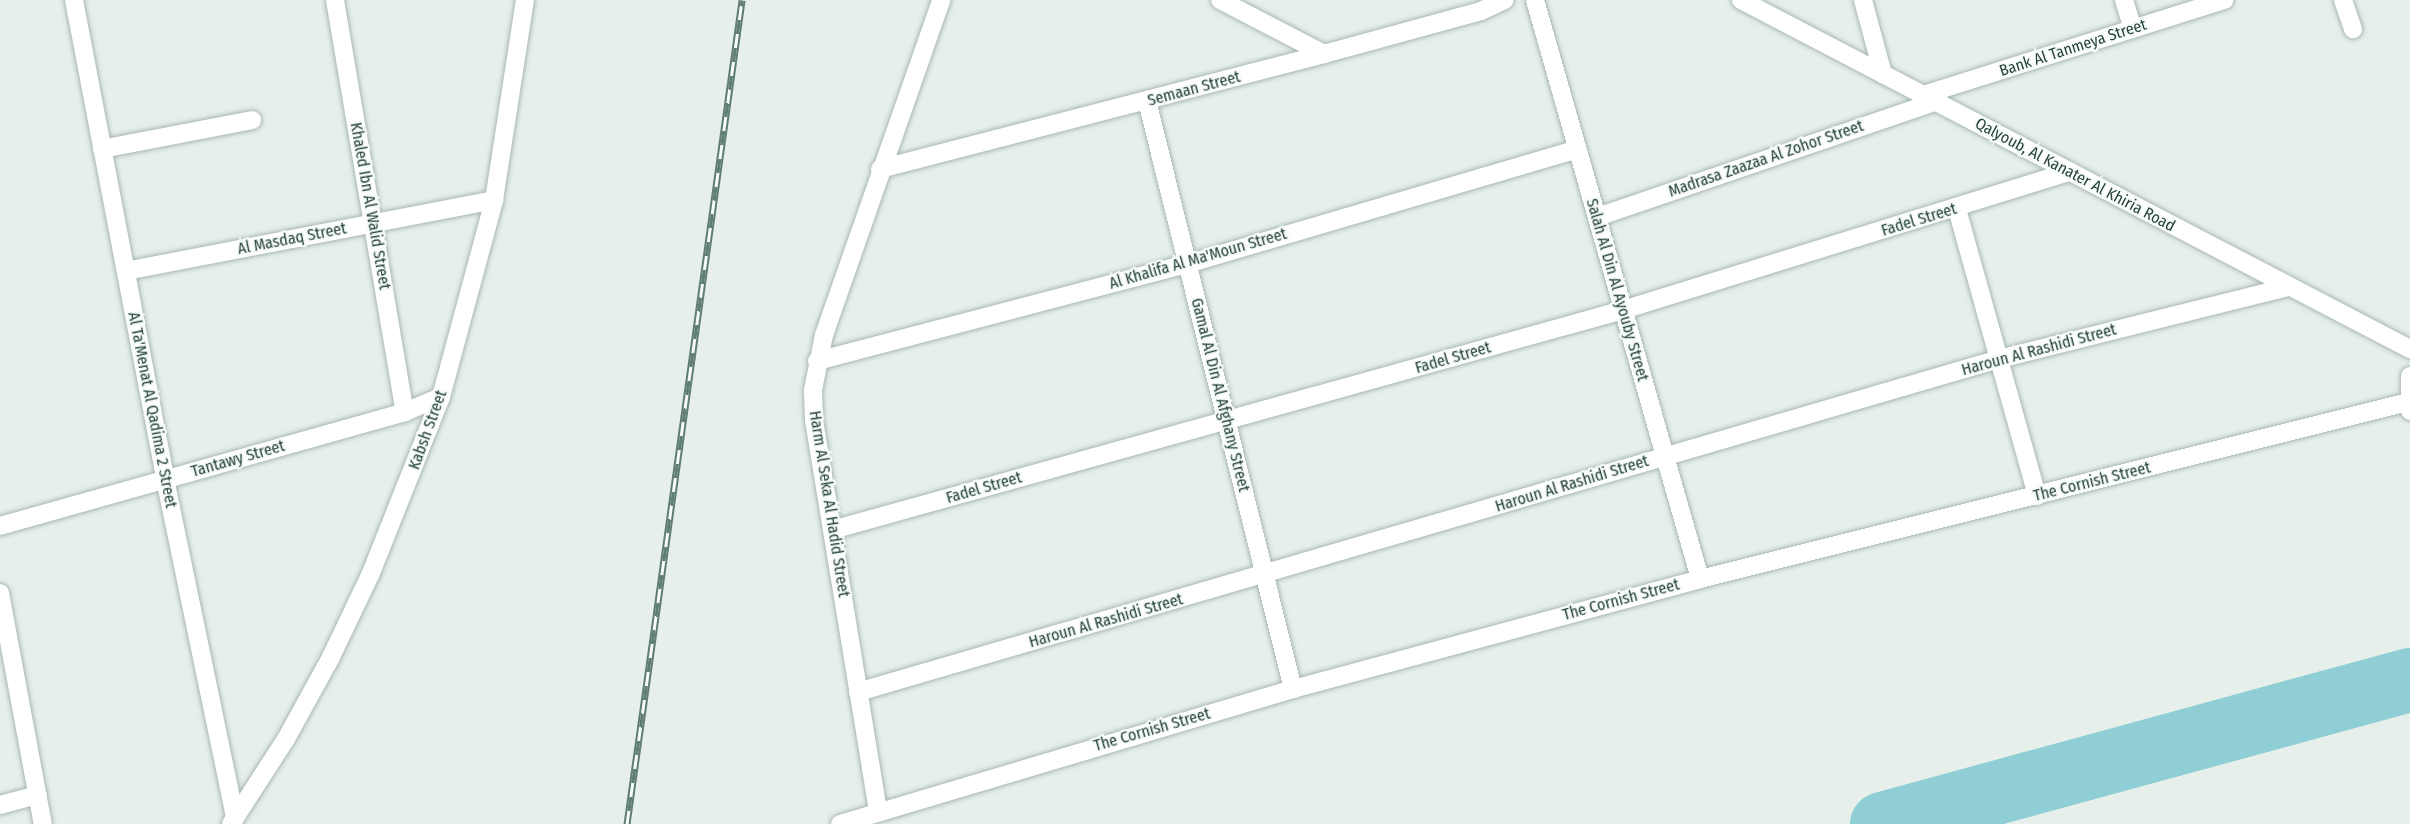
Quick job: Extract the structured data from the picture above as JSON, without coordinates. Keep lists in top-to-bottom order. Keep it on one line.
{"streets":{"street":["Bank Al Tanmeya Street","Semaan Street","Madrasa Zaazaa Al Zohor Street","Qalyoub, Al Kanater Al Khiria Road","Khaled Ibn Al Walid Street","Fadel Street","Al Masdaq Street","Al Khalifa Al Ma'Moun Street","Salah Al Din Al Ayouby Street","Haroun Al Rashidi Street","Gamal Al Din Al Afghany Street","Al Ta'Menat Al Qadima 2 Street","Kabsh Street","Tantawy Street","The Cornish Street","Harm Al Seka Al Hadid Street"]},"crossings":[["Bank Al Tanmeya Street","Madrasa Zaazaa Al Zohor Street"],["Bank Al Tanmeya Street","Qalyoub, Al Kanater Al Khiria Road"],["Semaan Street","Gamal Al Din Al Afghany Street"],["Semaan Street","Harm Al Seka Al Hadid Street"],["Madrasa Zaazaa Al Zohor Street","Qalyoub, Al Kanater Al Khiria Road"],["Madrasa Zaazaa Al Zohor Street","Salah Al Din Al Ayouby Street"],["Qalyoub, Al Kanater Al Khiria Road","Fadel Street"],["Qalyoub, Al Kanater Al Khiria Road","Haroun Al Rashidi Street"],["Khaled Ibn Al Walid Street","Al Masdaq Street"],["Khaled Ibn Al Walid Street","Tantawy Street"],["Fadel Street","Salah Al Din Al Ayouby Street"],["Fadel Street","Gamal Al Din Al Afghany Street"],["Fadel Street","Harm Al Seka Al Hadid Street"],["Al Masdaq Street","Al Ta'Menat Al Qadima 2 Street"],["Al Masdaq Street","Kabsh Street"],["Al Khalifa Al Ma'Moun Street","Salah Al Din Al Ayouby Street"],["Al Khalifa Al Ma'Moun Street","Gamal Al Din Al Afghany Street"],["Al Khalifa Al Ma'Moun Street","Harm Al Seka Al Hadid Street"],["Salah Al Din Al Ayouby Street","Haroun Al Rashidi Street"],["Salah Al Din Al Ayouby Street","The Cornish Street"],["Haroun Al Rashidi Street","Gamal Al Din Al Afghany Street"],["Haroun Al Rashidi Street","Harm Al Seka Al Hadid Street"],["Gamal Al Din Al Afghany Street","The Cornish Street"],["Al Ta'Menat Al Qadima 2 Street","Kabsh Street"],["Al Ta'Menat Al Qadima 2 Street","Tantawy Street"],["Kabsh Street","Tantawy Street"],["The Cornish Street","Harm Al Seka Al Hadid Street"]]}
